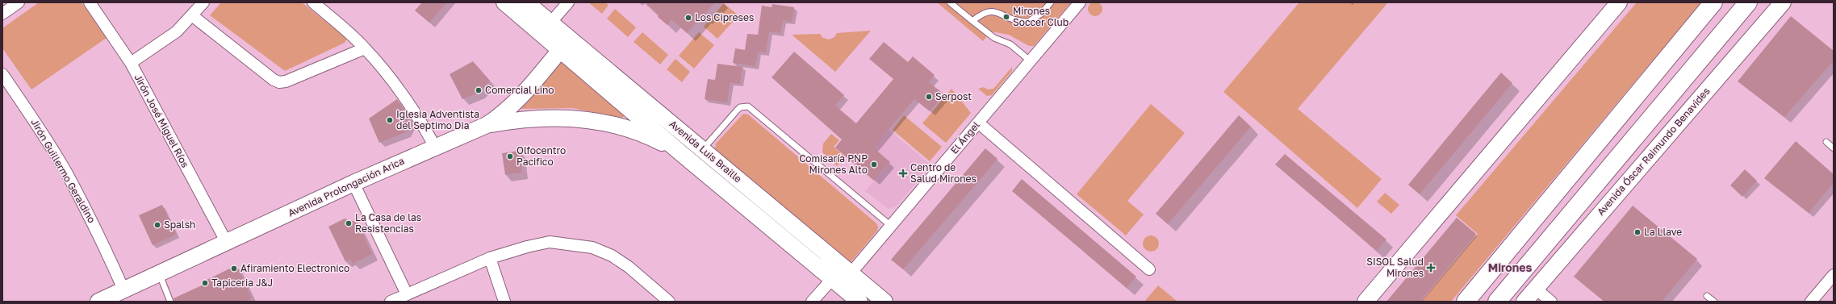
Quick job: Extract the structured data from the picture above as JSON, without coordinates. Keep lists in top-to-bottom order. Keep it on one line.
{"streets":{"street":["Jirón José Miguel Ríos","El Ángel","Avenida Luis Braille","Avenida Óscar Raimundo Benavides","Jirón Guillermo Geraldino","Avenida Prolongación Arica"]},"crossings":[["Jirón José Miguel Ríos","Avenida Prolongación Arica"],["El Ángel","Avenida Luis Braille"],["Avenida Luis Braille","Avenida Prolongación Arica"],["Jirón Guillermo Geraldino","Avenida Prolongación Arica"]],"districts":["Mirones"],"places":{"other":["Mirones Soccer Club","Los Cipreses","Comercial Lino","Serpost","Iglesia Adventista del Septimo Dia","Olfocentro Pacifico","Comisaría PNP Mirones Alto","La Casa de las Resistencias","Spalsh","La Llave","Afiramiento Electronico","Tapiceria J&J"],"health":["Centro de Salud Mirones","SISOL Salud Mirones"]}}
